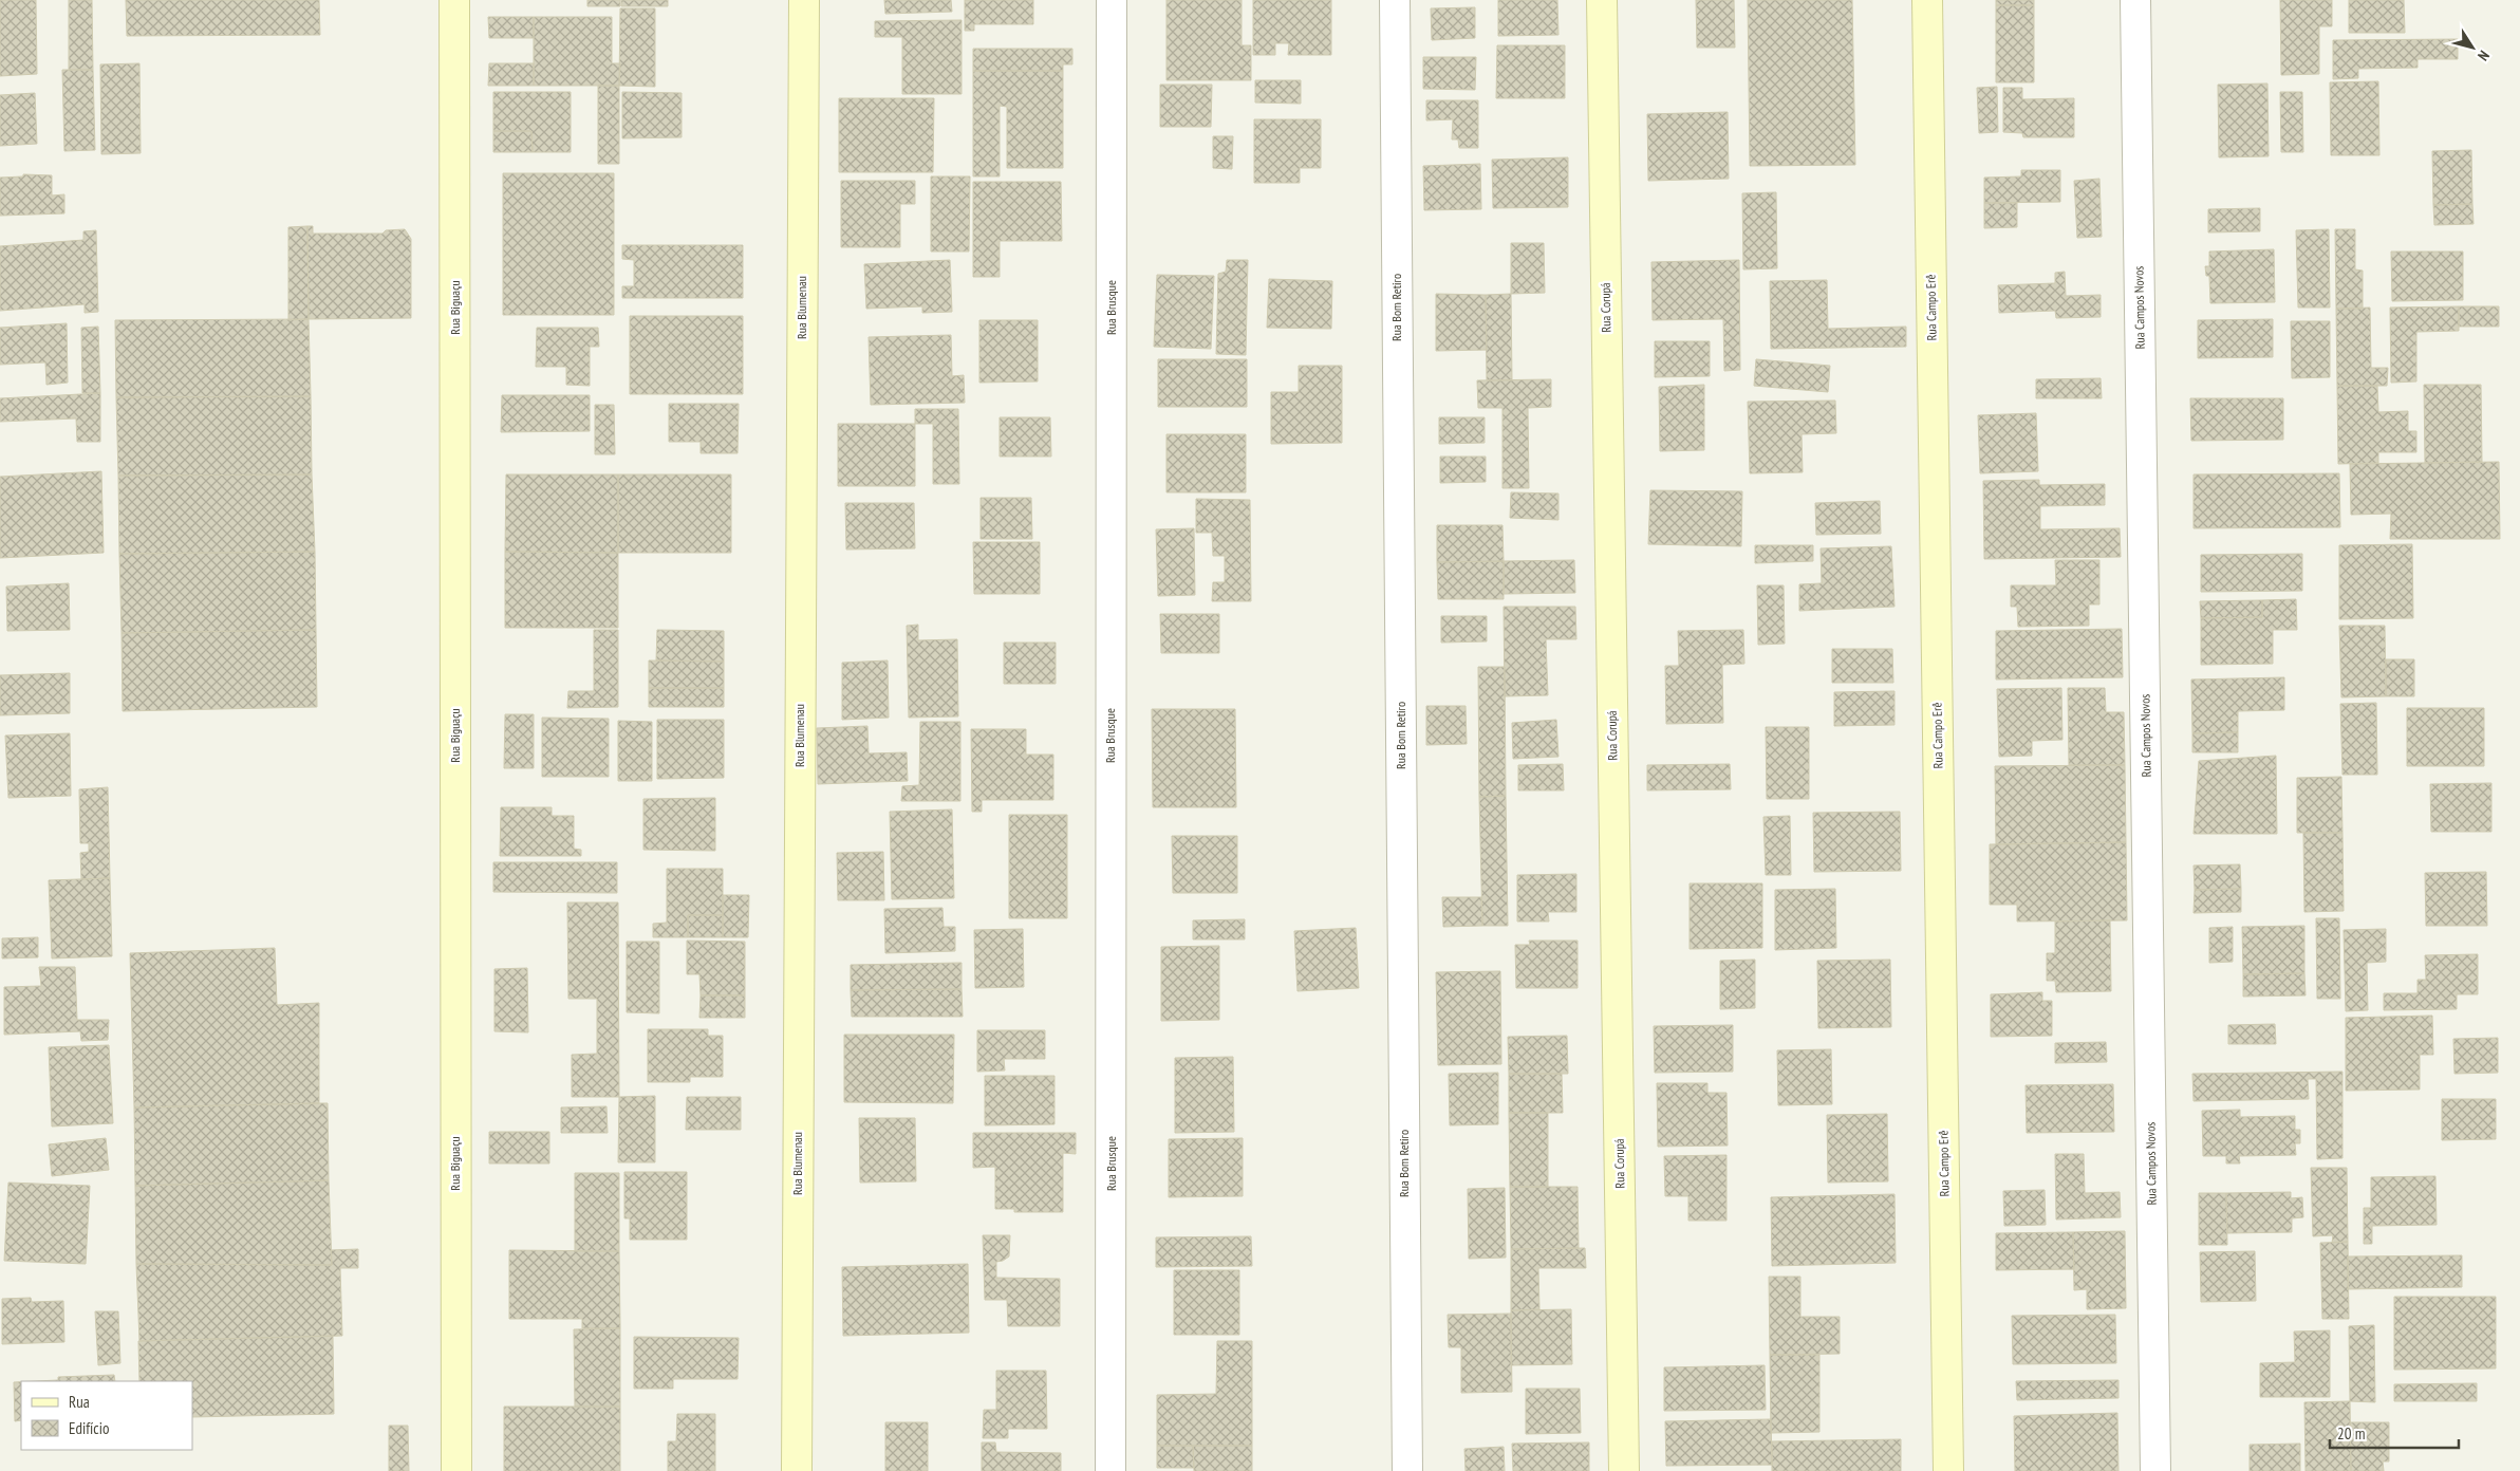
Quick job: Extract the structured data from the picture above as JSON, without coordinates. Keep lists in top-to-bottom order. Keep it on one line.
{"streets":{"street":["Rua Biguaçu","Rua Blumenau","Rua Brusque","Rua Bom Retiro","Rua Corupá","Rua Campo Erê","Rua Campos Novos"]},"legend":["Rua","Edifício"],"scale_bar":"20 m","north":"bottom right"}
